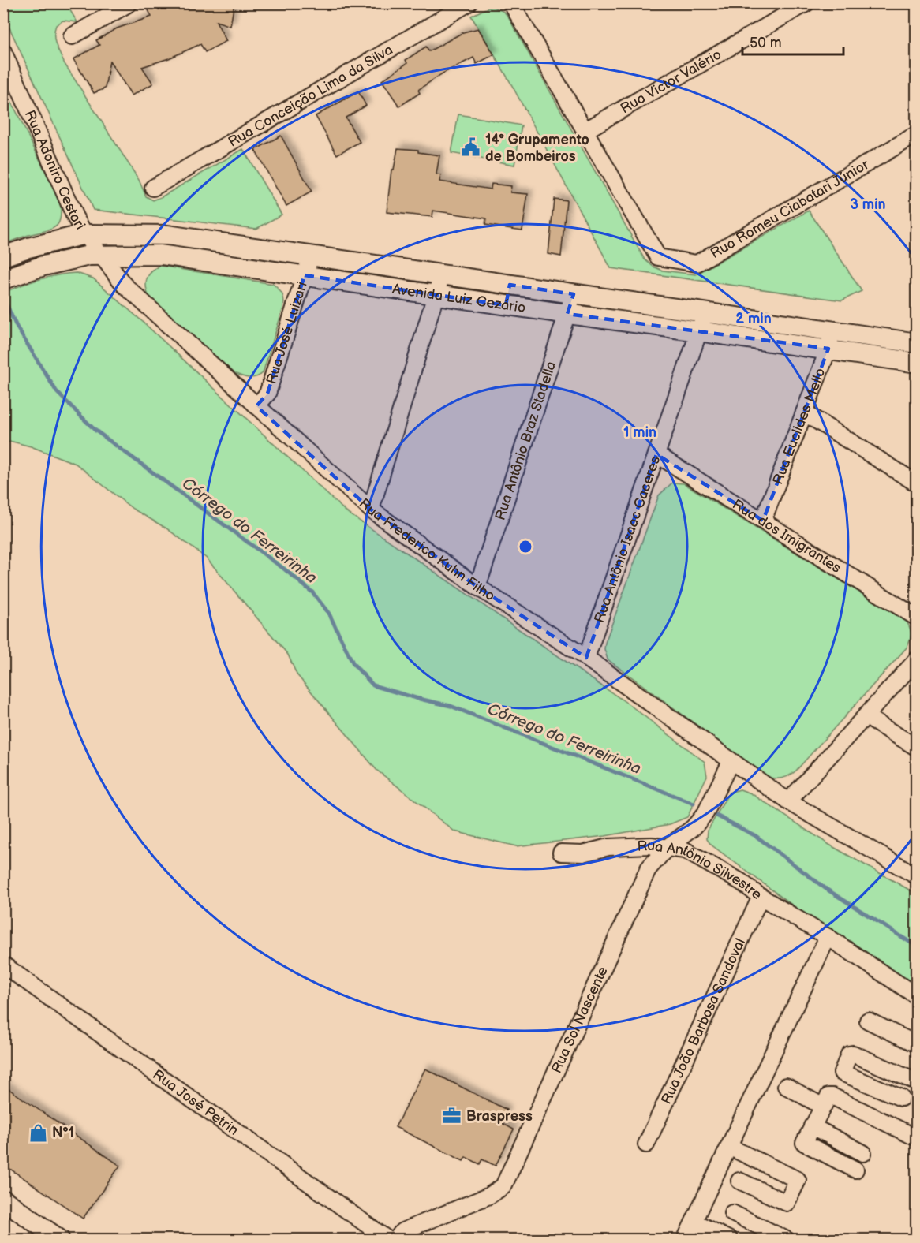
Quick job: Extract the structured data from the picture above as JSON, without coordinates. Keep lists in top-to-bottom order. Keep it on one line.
{"streets":{"street":["Rua Victor Valério","Rua Conceição Lima da Silva","Rua Adoniro Cestari","Rua Romeu Ciabatari Júnior","Avenida Luiz Cezário","Rua José Luizari","Rua Euclides Mello","Rua Antônio Braz Stadella","Rua dos Imigrantes","Rua Antônio Isaac Caceres","Rua Frederico Kuhn Filho","Rua Antônio Silvestre","Rua Sol Nascente","Rua João Barbosa Sandoval","Rua José Petrin"]},"crossings":[["Rua Victor Valério","Rua Romeu Ciabatari Júnior"],["Rua Adoniro Cestari","Avenida Luiz Cezário"],["Rua Adoniro Cestari","Rua Frederico Kuhn Filho"],["Avenida Luiz Cezário","Rua José Luizari"],["Avenida Luiz Cezário","Rua Euclides Mello"],["Avenida Luiz Cezário","Rua Antônio Braz Stadella"],["Avenida Luiz Cezário","Rua Antônio Isaac Caceres"],["Avenida Luiz Cezário","Rua Frederico Kuhn Filho"],["Rua José Luizari","Rua Frederico Kuhn Filho"],["Rua Euclides Mello","Rua dos Imigrantes"],["Rua Antônio Braz Stadella","Rua Frederico Kuhn Filho"],["Rua dos Imigrantes","Rua Antônio Isaac Caceres"],["Rua Antônio Isaac Caceres","Rua Frederico Kuhn Filho"],["Rua Frederico Kuhn Filho","Rua Sol Nascente"],["Rua Antônio Silvestre","Rua Sol Nascente"],["Rua Antônio Silvestre","Rua João Barbosa Sandoval"]],"water":["Córrego do Ferreirinha"],"places":{"public building":["14° Grupamento de Bombeiros"],"office":["Braspress"],"shop":["Nº1"]},"scale_bar":"50 m","rings":["3 min","2 min","1 min"]}
